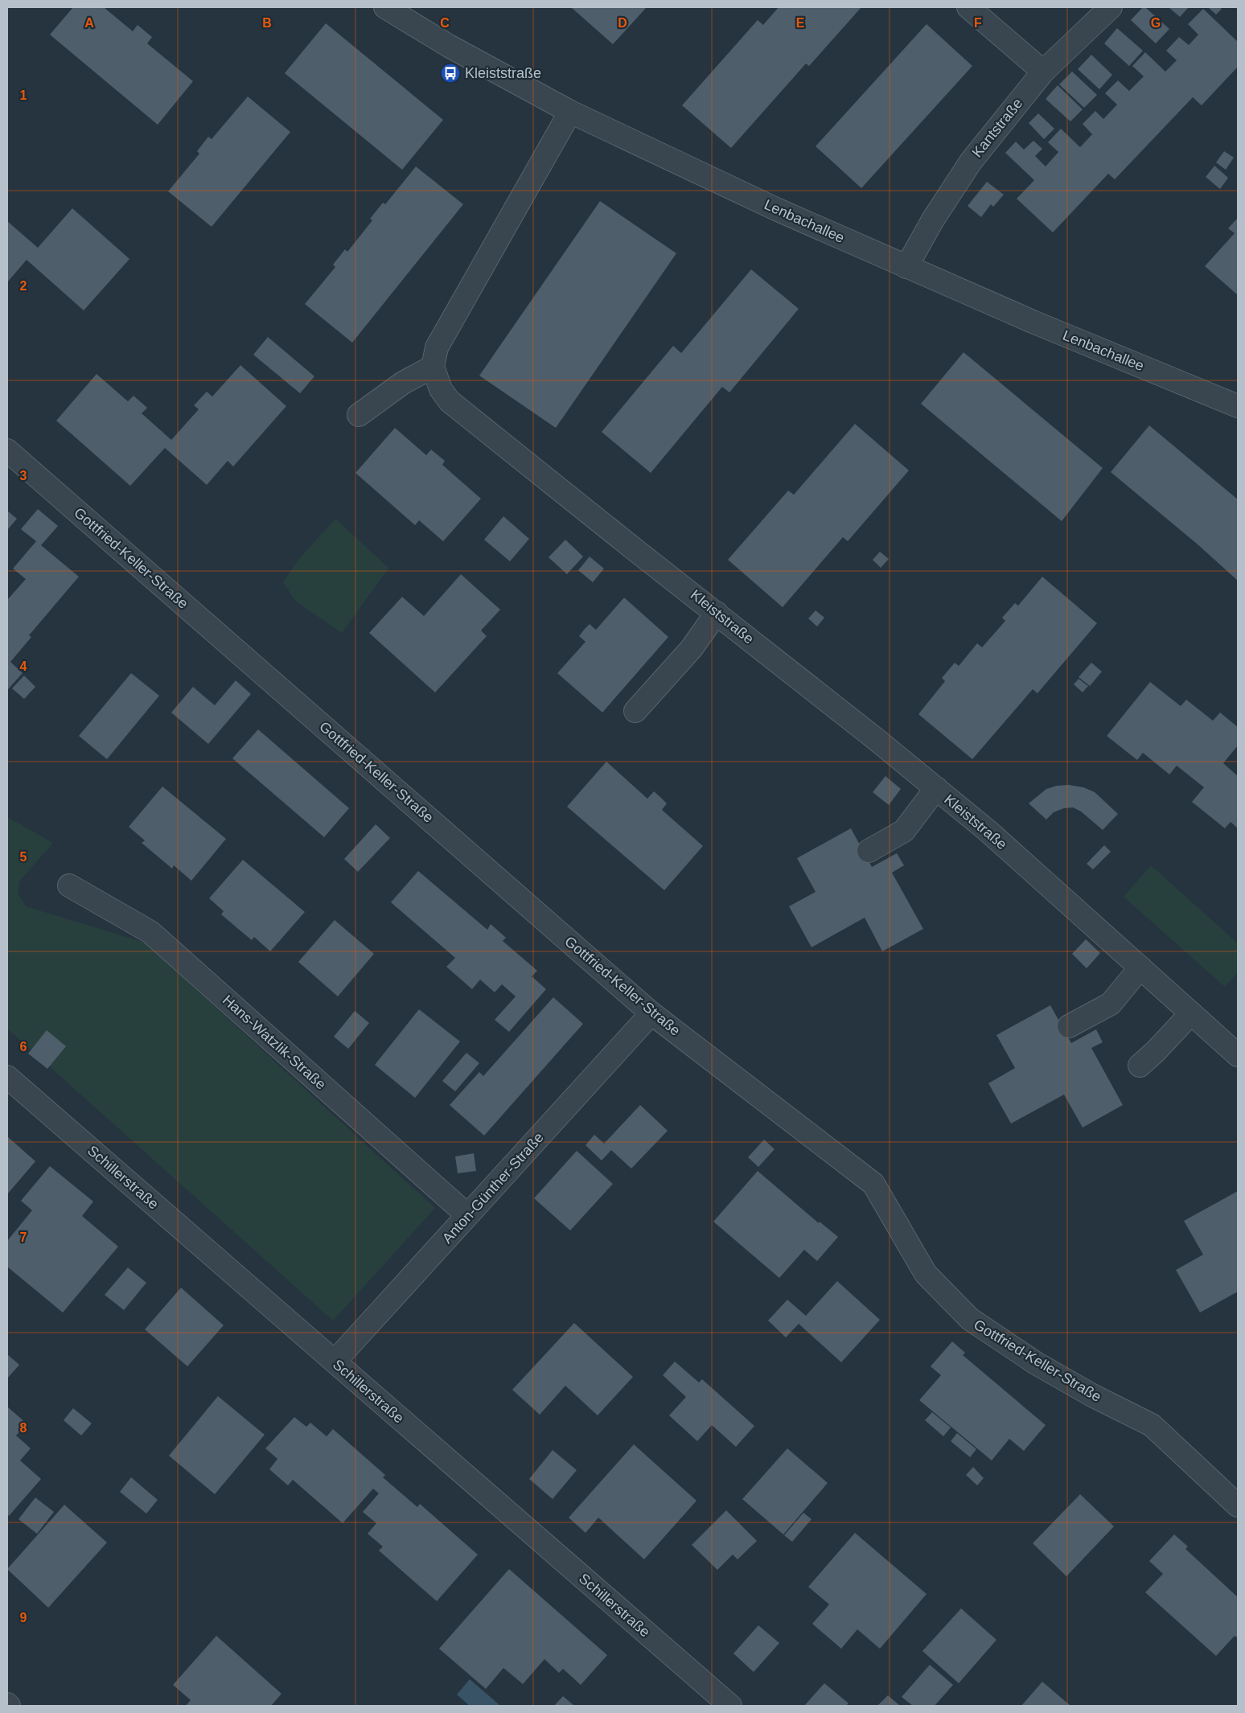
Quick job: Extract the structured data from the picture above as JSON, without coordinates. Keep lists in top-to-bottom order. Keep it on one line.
{"streets":{"street":["Kantstraße","Lenbachallee","Gottfried-Keller-Straße","Kleiststraße","Hans-Watzlik-Straße","Schillerstraße","Anton-Günther-Straße"]},"crossings":[["Kantstraße","Lenbachallee"],["Gottfried-Keller-Straße","Anton-Günther-Straße"],["Hans-Watzlik-Straße","Anton-Günther-Straße"],["Schillerstraße","Anton-Günther-Straße"]],"places":{"bus stop":["Kleiststraße"]},"grid":{"columns":["A","B","C","D","E","F","G"],"rows":["1","2","3","4","5","6","7","8","9"]}}
